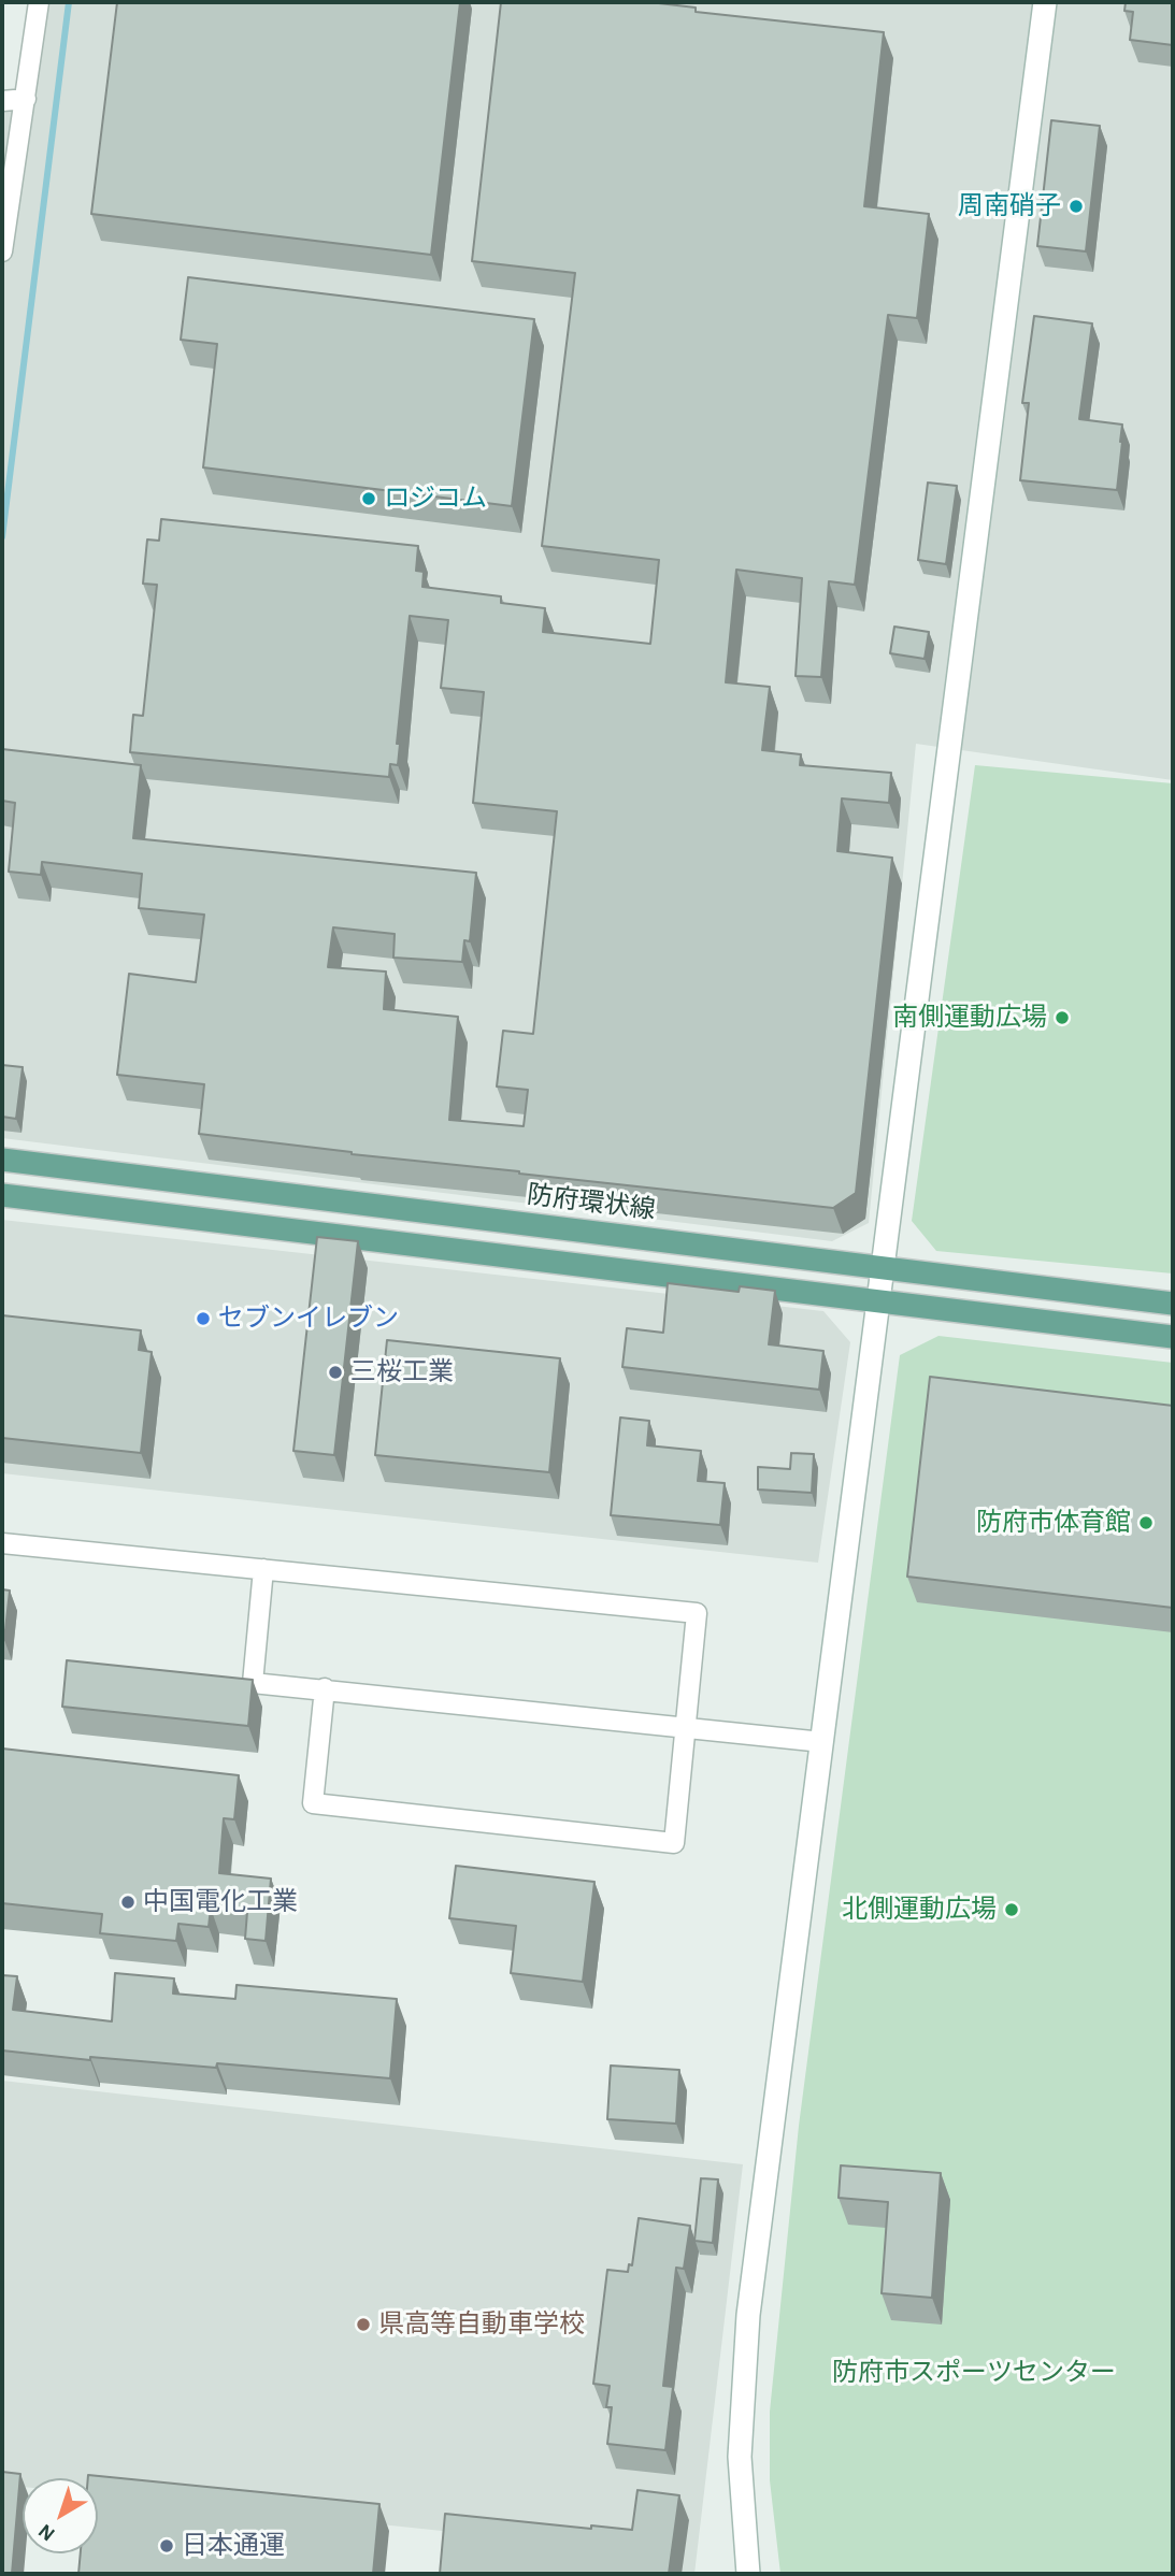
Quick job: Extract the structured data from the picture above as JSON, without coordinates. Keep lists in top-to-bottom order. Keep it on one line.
{"streets":{"main road":["防府環状線"]},"parks":["防府市スポーツセンター"],"places":["周南硝子","ロジコム","南側運動広場","セブンイレブン","三桜工業","防府市体育館","中国電化工業","北側運動広場","県高等自動車学校","日本通運"],"north":"bottom left"}
